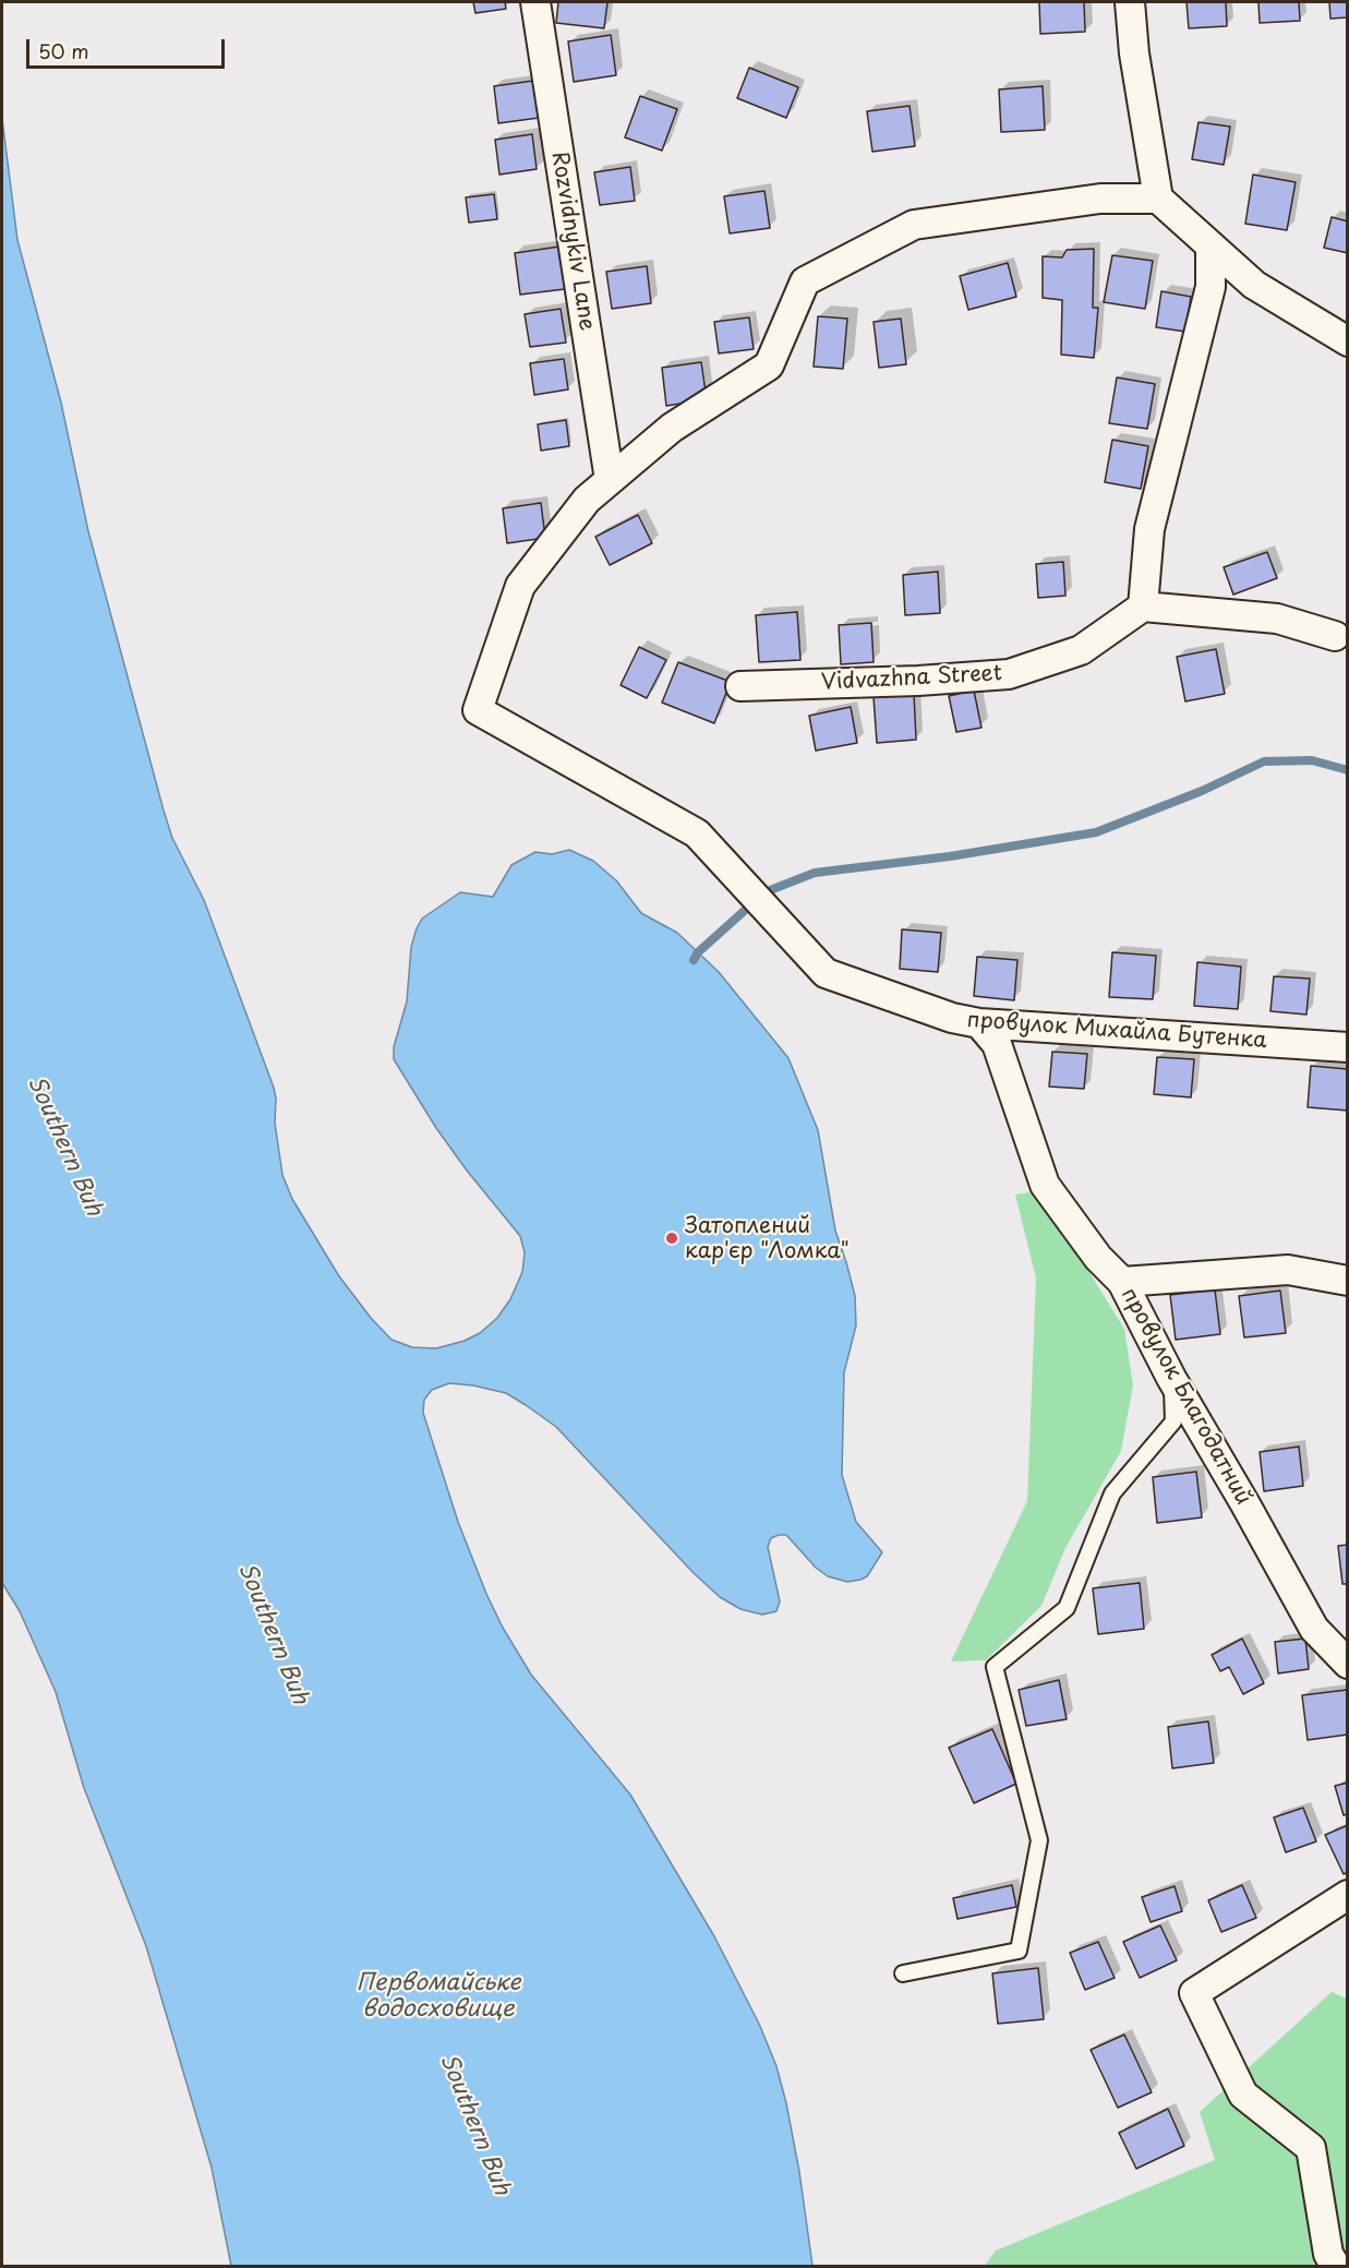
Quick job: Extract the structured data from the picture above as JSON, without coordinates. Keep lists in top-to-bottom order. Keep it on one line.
{"streets":{"street":["Rozvidnykiv Lane","Vidvazhna Street","провулок Михайла Бутенка","провулок Благодатний"]},"crossings":[["Rozvidnykiv Lane","провулок Михайла Бутенка"],["провулок Михайла Бутенка","провулок Благодатний"]],"water":["Southern Buh","Первомайське водосховище"],"places":["Затоплений кар'єр \"Ломка\""],"scale_bar":"50 m"}
